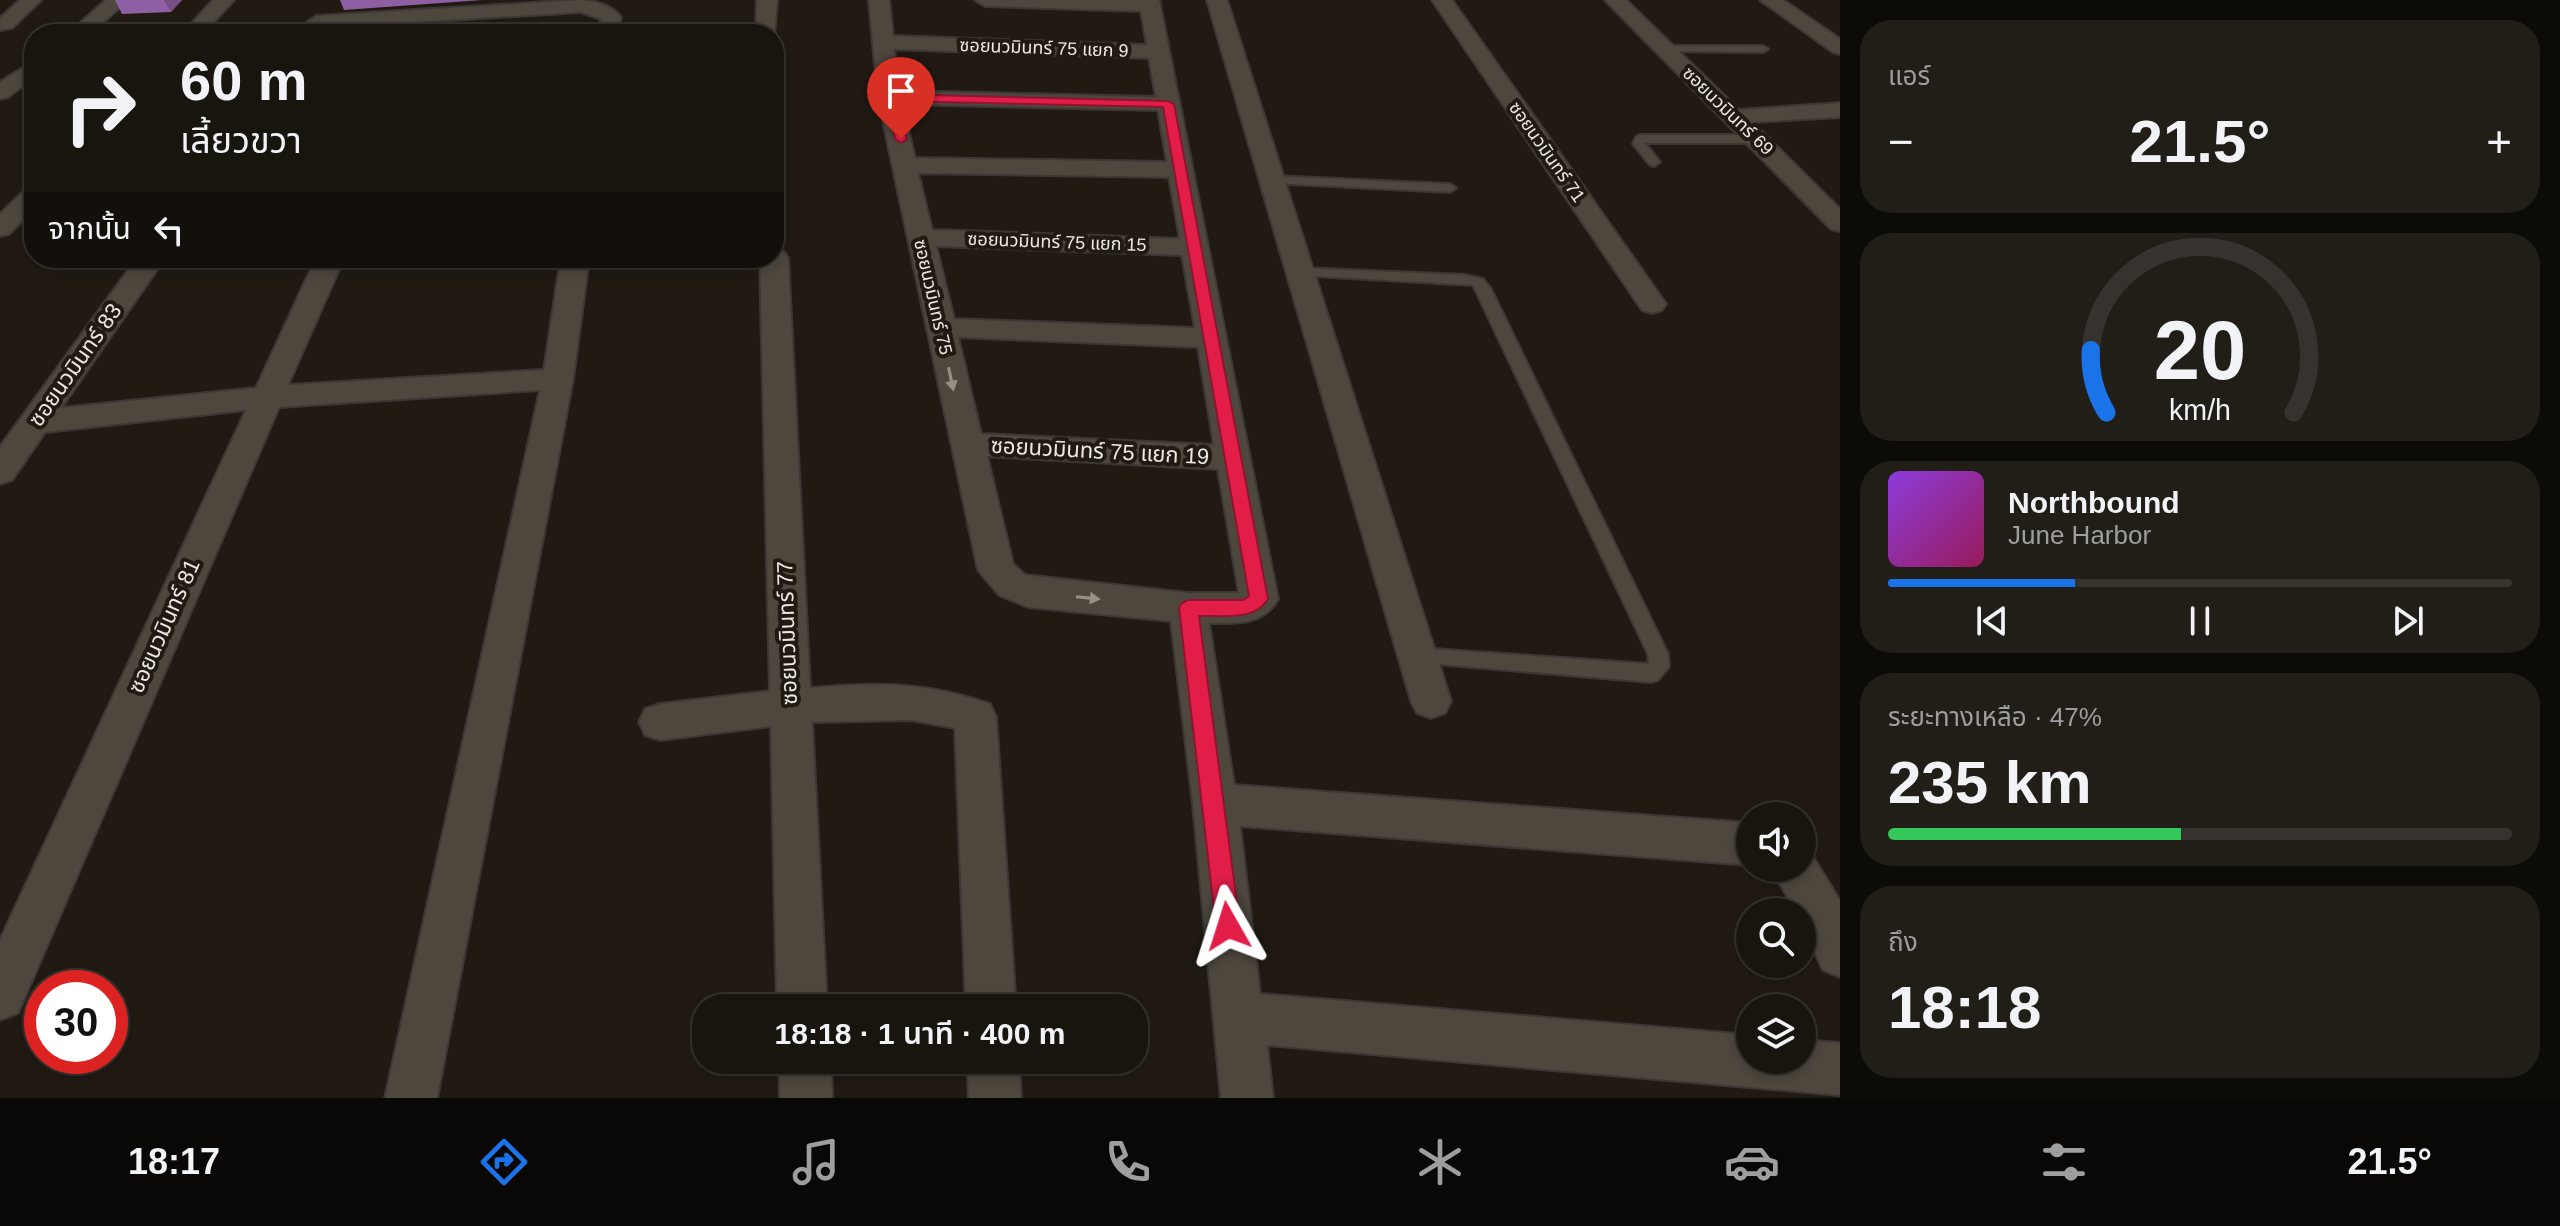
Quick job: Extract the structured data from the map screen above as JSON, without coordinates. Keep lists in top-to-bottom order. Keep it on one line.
{"streets":{"street":["ซอยนวมินทร์ 75 แยก 9","ซอยนวมินทร์ 69","ซอยนวมินทร์ 71","ซอยนวมินทร์ 75 แยก 15","ซอยนวมินทร์ 75","ซอยนวมินทร์ 83","ซอยนวมินทร์ 75 แยก 19","ซอยนวมินทร์ 81","ซอยนวมินทร์ 77"]},"crossings":[["ซอยนวมินทร์ 75 แยก 9","ซอยนวมินทร์ 75"],["ซอยนวมินทร์ 75 แยก 15","ซอยนวมินทร์ 75"],["ซอยนวมินทร์ 75","ซอยนวมินทร์ 75 แยก 19"]],"one_way":["ซอยนวมินทร์ 75"],"page":{"tile":["แอร์",["ระยะทางเหลือ · 47%","235 km"],["ถึง","18:18"]],"turn":["60 m","เลี้ยวขวา"],"heat":["−","21.5°","+"],"then":"จากนั้น","song":["Northbound","June Harbor"],"limit":"30","trip":"18:18 · 1 นาที · 400 m","tabs":["18:17","21.5°"],"gauge":["20","km/h"]}}
